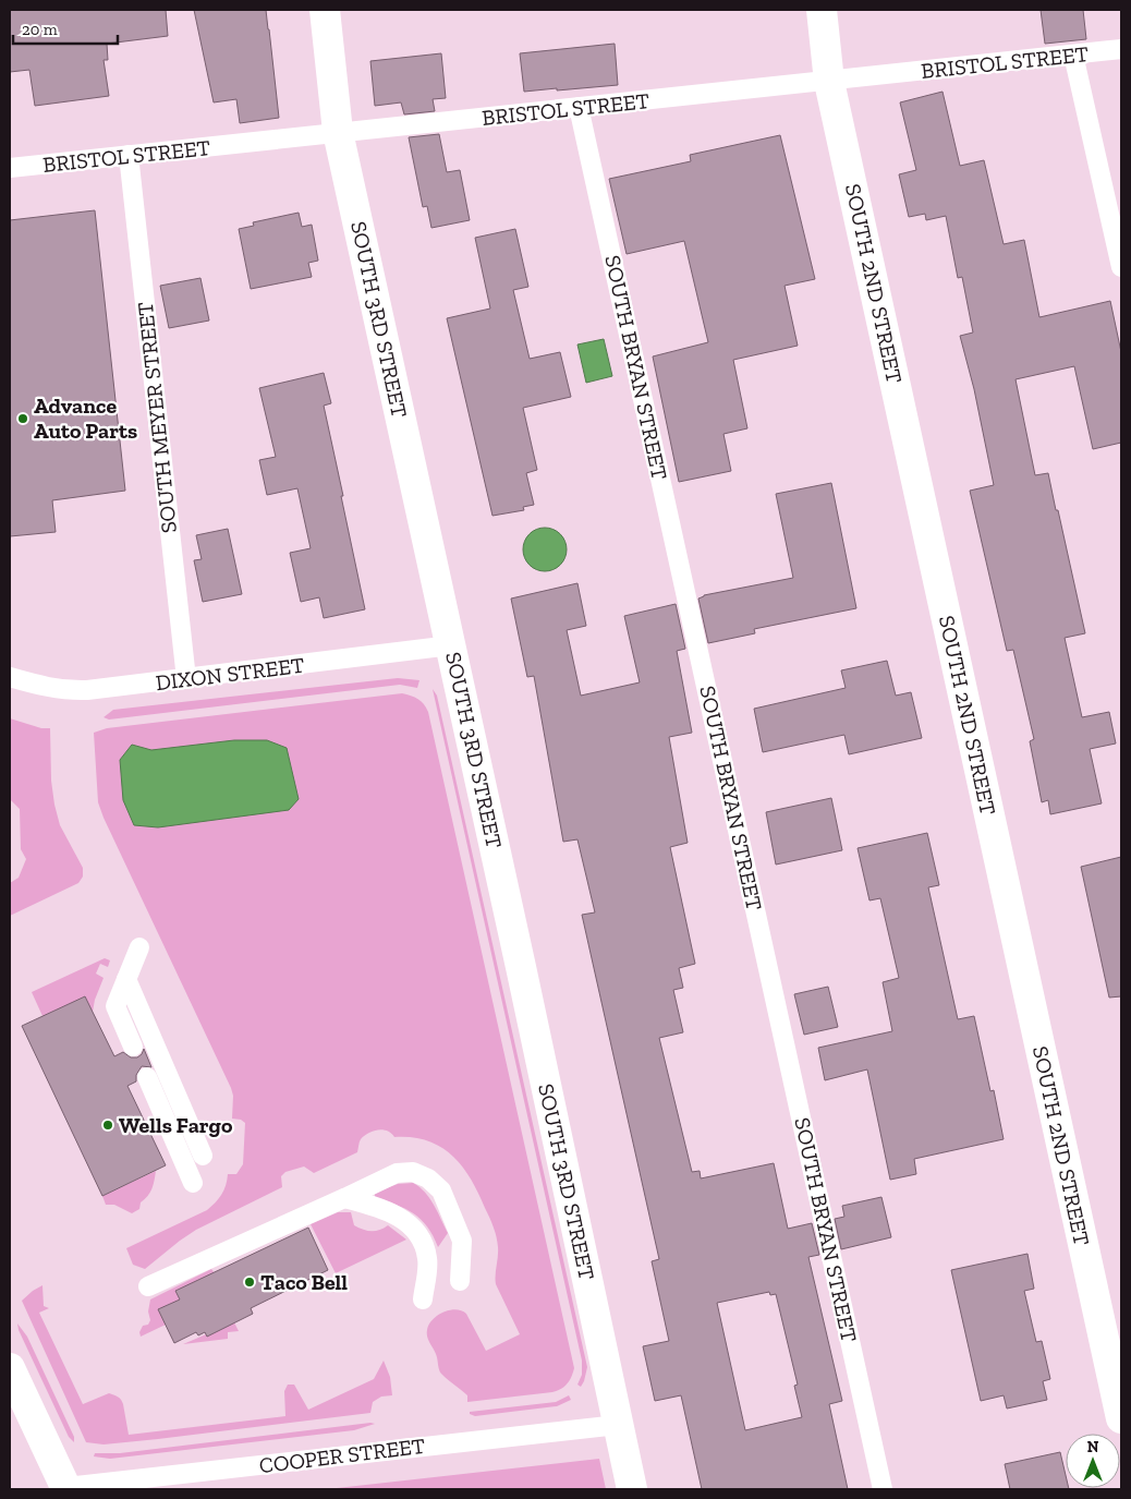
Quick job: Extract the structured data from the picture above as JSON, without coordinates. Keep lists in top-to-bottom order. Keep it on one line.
{"streets":{"street":["SOUTH 2ND STREET","SOUTH 3RD STREET"],"lane":["BRISTOL STREET","SOUTH BRYAN STREET","SOUTH MEYER STREET","DIXON STREET","COOPER STREET"]},"crossings":[["BRISTOL STREET","SOUTH 2ND STREET"],["BRISTOL STREET","SOUTH 3RD STREET"],["BRISTOL STREET","SOUTH BRYAN STREET"],["BRISTOL STREET","SOUTH MEYER STREET"],["SOUTH 3RD STREET","DIXON STREET"],["SOUTH 3RD STREET","COOPER STREET"],["SOUTH MEYER STREET","DIXON STREET"]],"places":["Advance Auto Parts","Wells Fargo","Taco Bell"],"scale_bar":"20 m","north":"top"}
